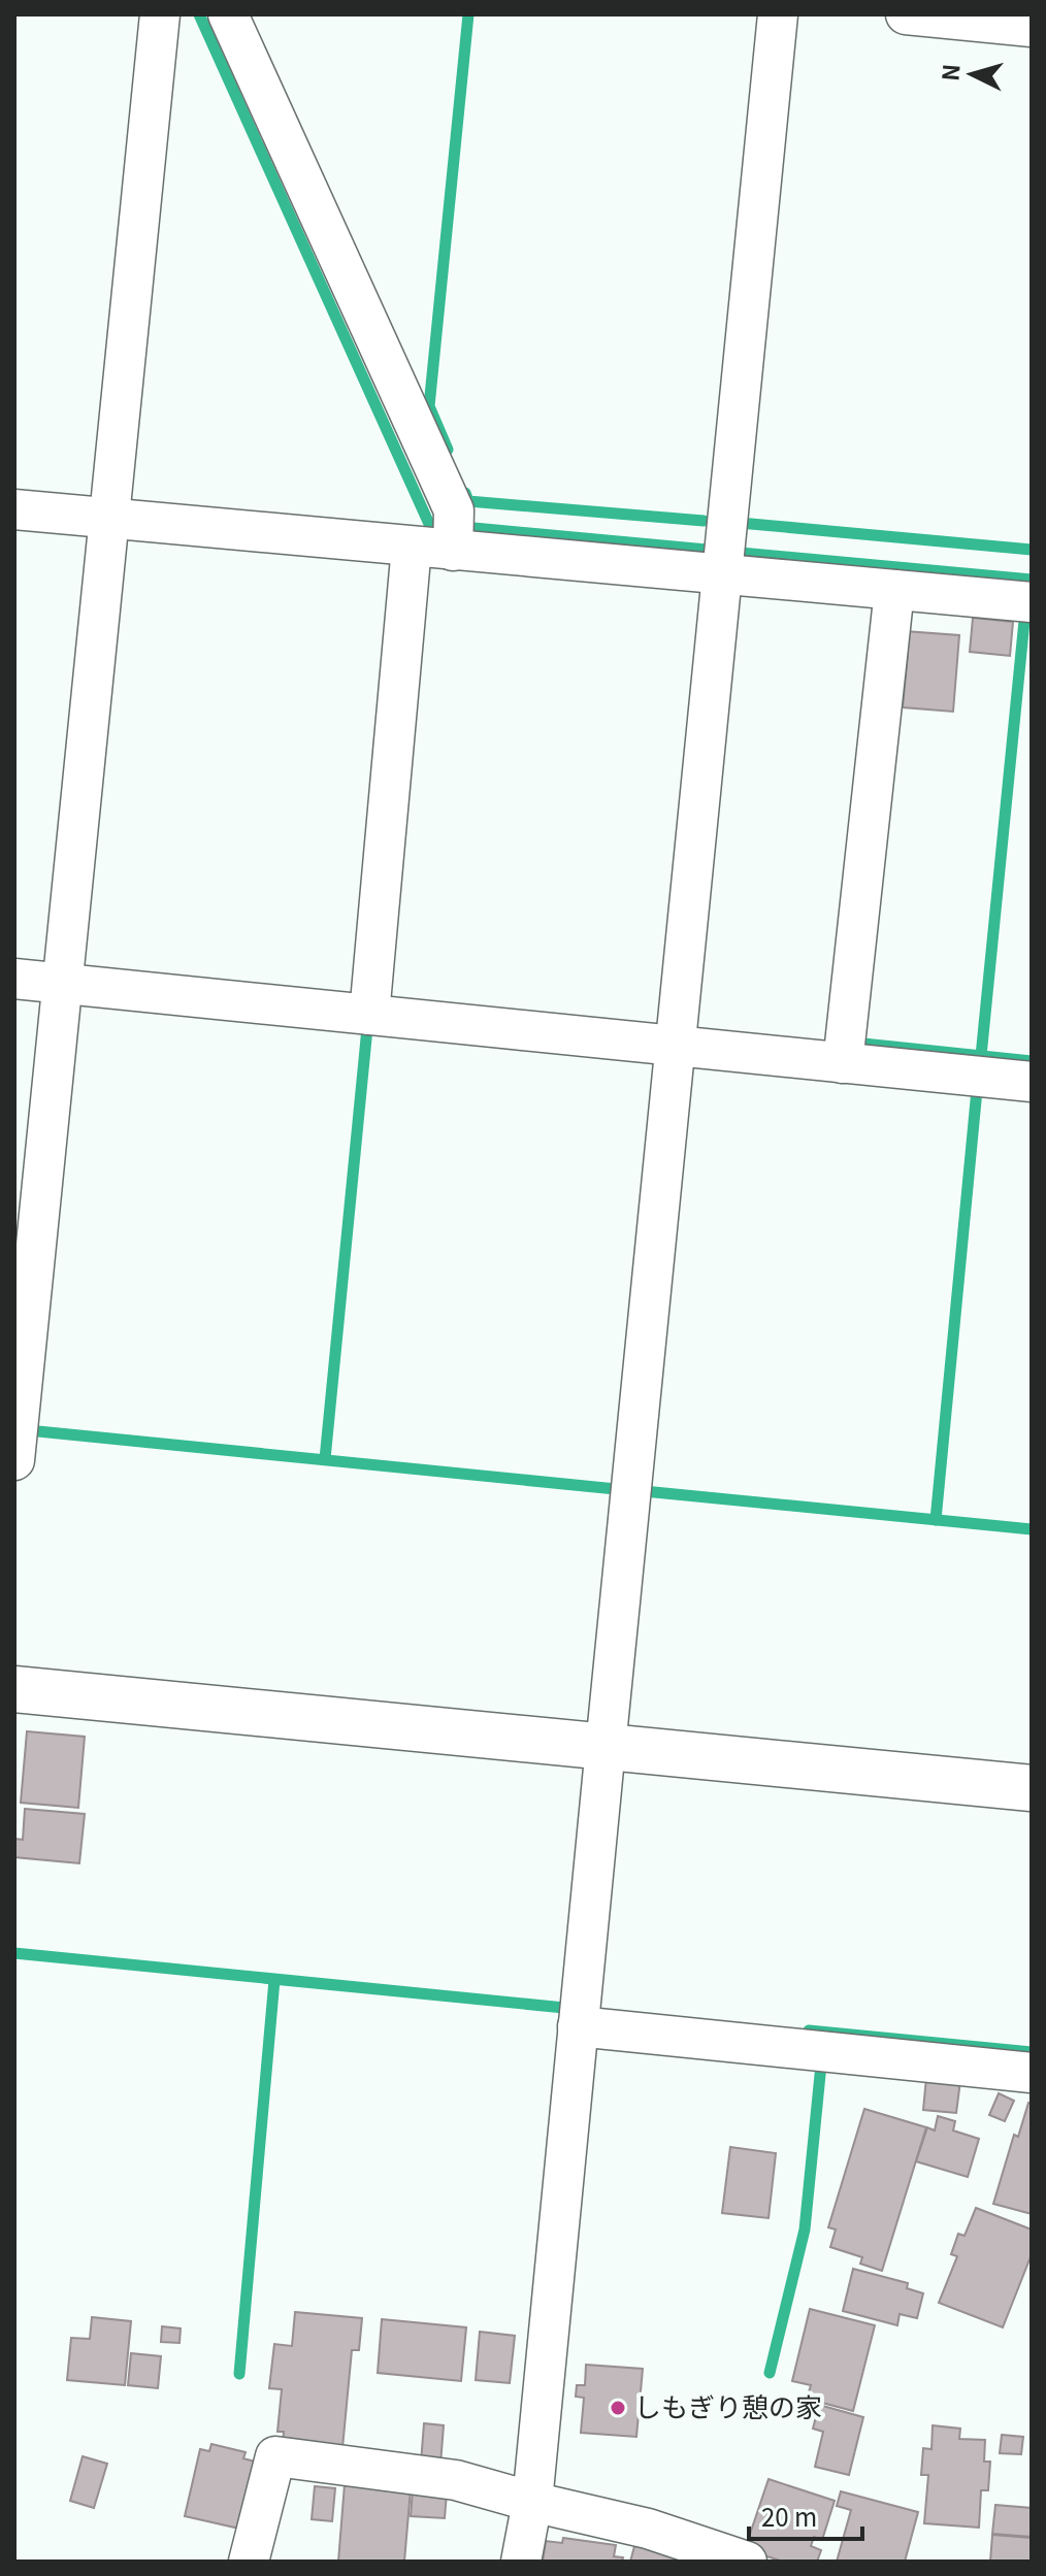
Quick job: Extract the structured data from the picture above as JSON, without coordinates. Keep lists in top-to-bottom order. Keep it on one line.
{"places":["しもぎり憩の家"],"scale_bar":"20 m","north":"left"}
